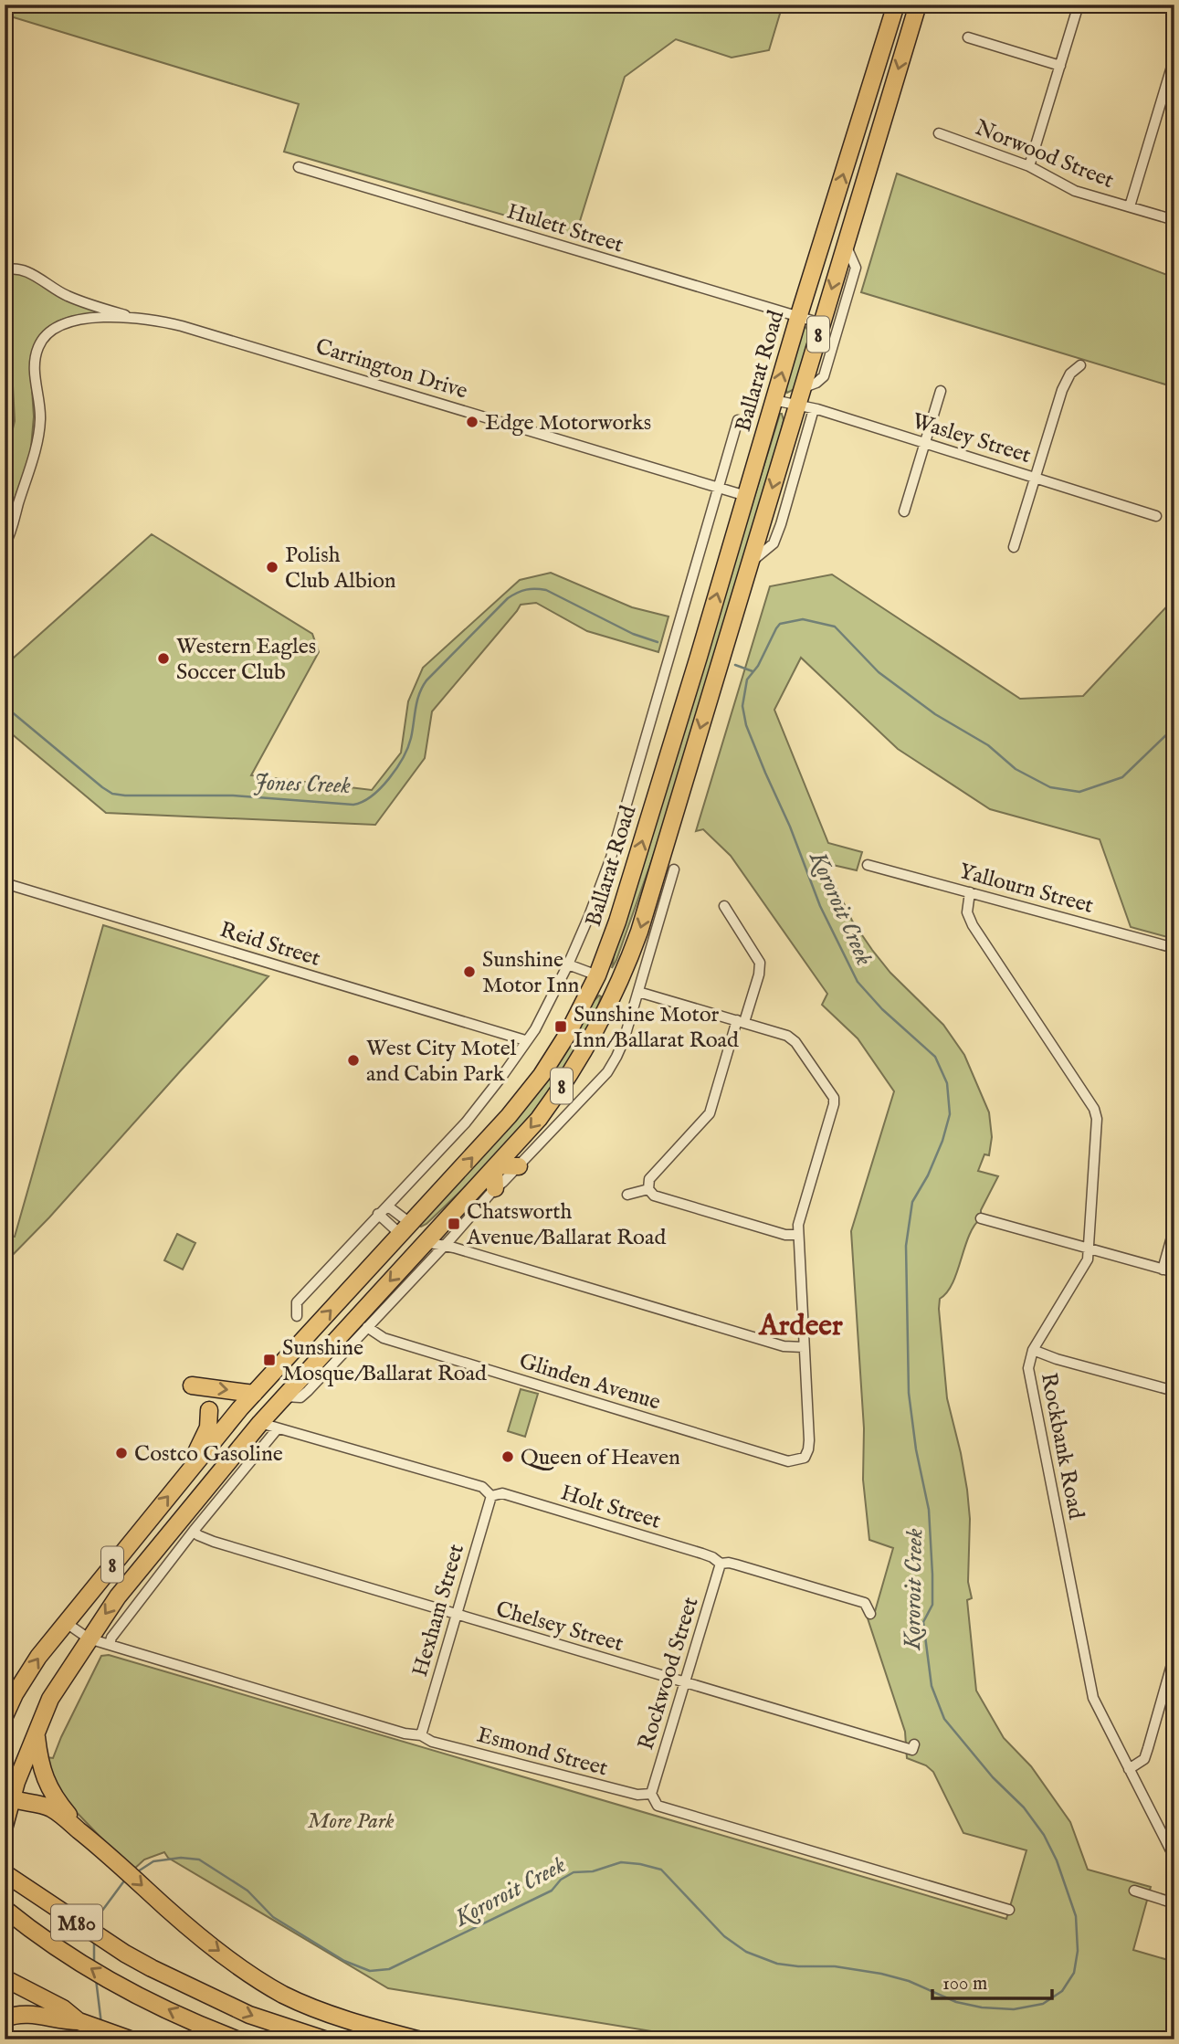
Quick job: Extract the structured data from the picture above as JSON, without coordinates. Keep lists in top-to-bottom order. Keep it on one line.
{"streets":{"highway":["8","Ballarat Road","M80"],"street":["Norwood Street","Hulett Street","Carrington Drive","Wasley Street","Yallourn Street","Reid Street","Glinden Avenue","Rockbank Road","Holt Street","Hexham Street","Chelsey Street","Rockwood Street","Esmond Street"]},"crossings":[["Hulett Street","Ballarat Road"],["Carrington Drive","Ballarat Road"],["Ballarat Road","Wasley Street"],["Ballarat Road","Reid Street"],["Ballarat Road","Glinden Avenue"],["Ballarat Road","Holt Street"],["Ballarat Road","Esmond Street"],["Yallourn Street","Rockbank Road"],["Holt Street","Hexham Street"],["Holt Street","Rockwood Street"],["Hexham Street","Chelsey Street"],["Hexham Street","Esmond Street"],["Chelsey Street","Rockwood Street"],["Rockwood Street","Esmond Street"]],"districts":["Ardeer"],"water":["Jones Creek","Kororoit Creek"],"parks":["More Park"],"places":{"other":["Edge Motorworks","Polish Club Albion","Western Eagles Soccer Club","Sunshine Motor Inn","West City Motel and Cabin Park","Costco Gasoline","Queen of Heaven"],"transit":["Sunshine Motor Inn/Ballarat Road","Chatsworth Avenue/Ballarat Road","Sunshine Mosque/Ballarat Road"]},"scale_bar":"100 m"}
